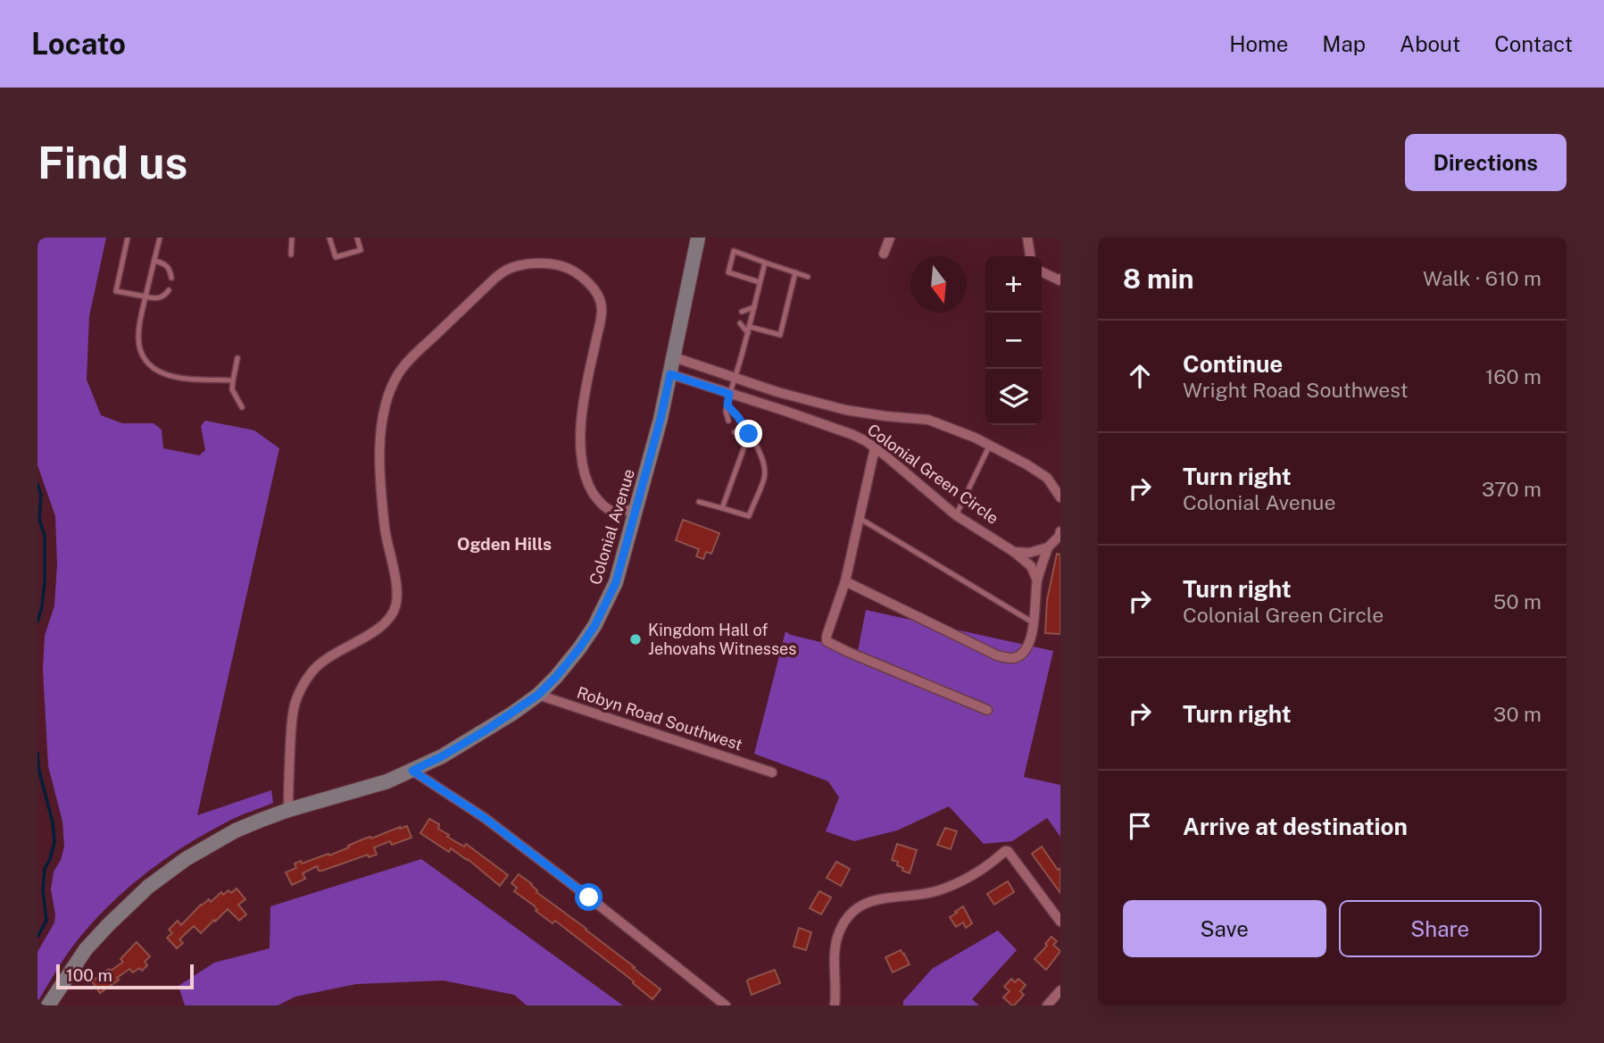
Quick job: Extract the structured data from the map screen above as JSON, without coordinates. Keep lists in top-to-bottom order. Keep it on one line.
{"streets":{"main road":["Colonial Avenue"],"street":["Colonial Green Circle","Robyn Road Southwest"]},"crossings":[["Colonial Green Circle","Colonial Avenue"],["Colonial Avenue","Robyn Road Southwest"]],"districts":["Ogden Hills"],"places":["Kingdom Hall of Jehovahs Witnesses"],"scale_bar":"100 m","north":"bottom","page":{"header":"Locato","nav":["Home","Map","About","Contact"],"buttons":["Directions",["Save","Share"]],"title":"Find us","heading":["8 min","Walk · 610 m"],"map_buttons":["+","−"],"list":[["Continue","Wright Road Southwest","160 m"],["Turn right","Colonial Avenue","370 m"],["Turn right","Colonial Green Circle","50 m"],["Turn right","30 m"],"Arrive at destination"],"scale":"100 m"}}
